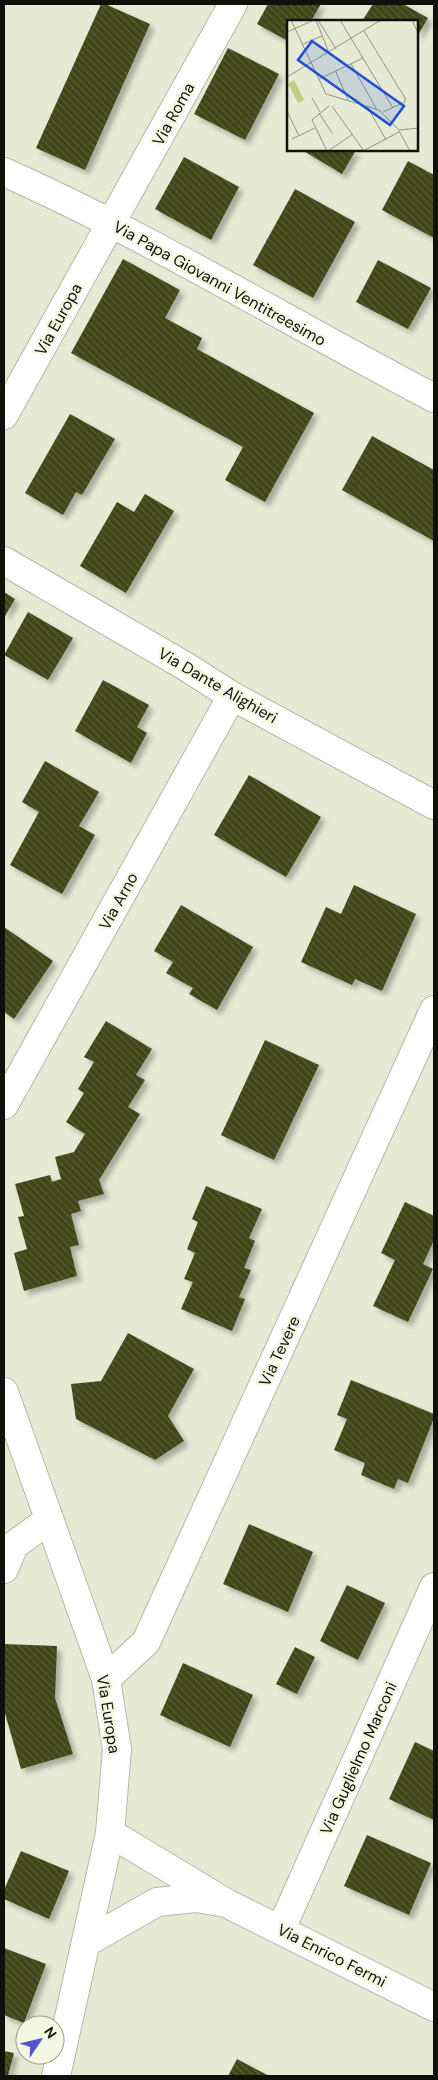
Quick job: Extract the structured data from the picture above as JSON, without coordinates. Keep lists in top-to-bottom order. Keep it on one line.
{"streets":{"street":["Via Roma","Via Papa Giovanni Ventitreesimo","Via Europa","Via Dante Alighieri","Via Arno","Via Tevere","Via Guglielmo Marconi","Via Enrico Fermi"]},"crossings":[["Via Roma","Via Papa Giovanni Ventitreesimo"],["Via Roma","Via Europa"],["Via Papa Giovanni Ventitreesimo","Via Europa"],["Via Europa","Via Tevere"],["Via Europa","Via Enrico Fermi"],["Via Dante Alighieri","Via Arno"],["Via Guglielmo Marconi","Via Enrico Fermi"]],"north":"top right"}
